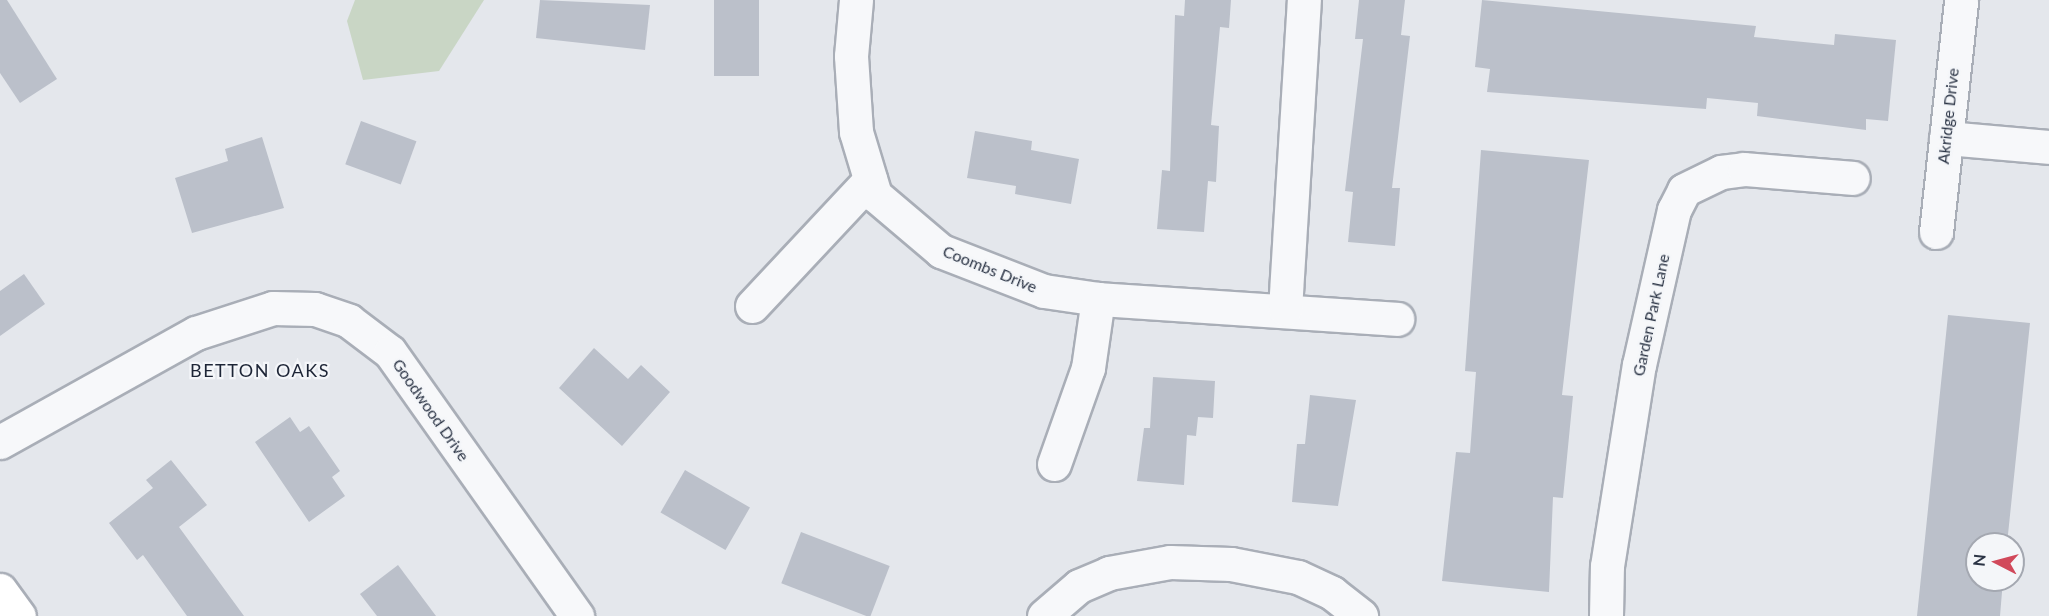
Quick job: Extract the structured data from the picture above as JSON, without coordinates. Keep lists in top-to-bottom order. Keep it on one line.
{"streets":{"street":["Akridge Drive","Coombs Drive","Garden Park Lane","Goodwood Drive"]},"districts":["BETTON OAKS"],"north":"left"}
